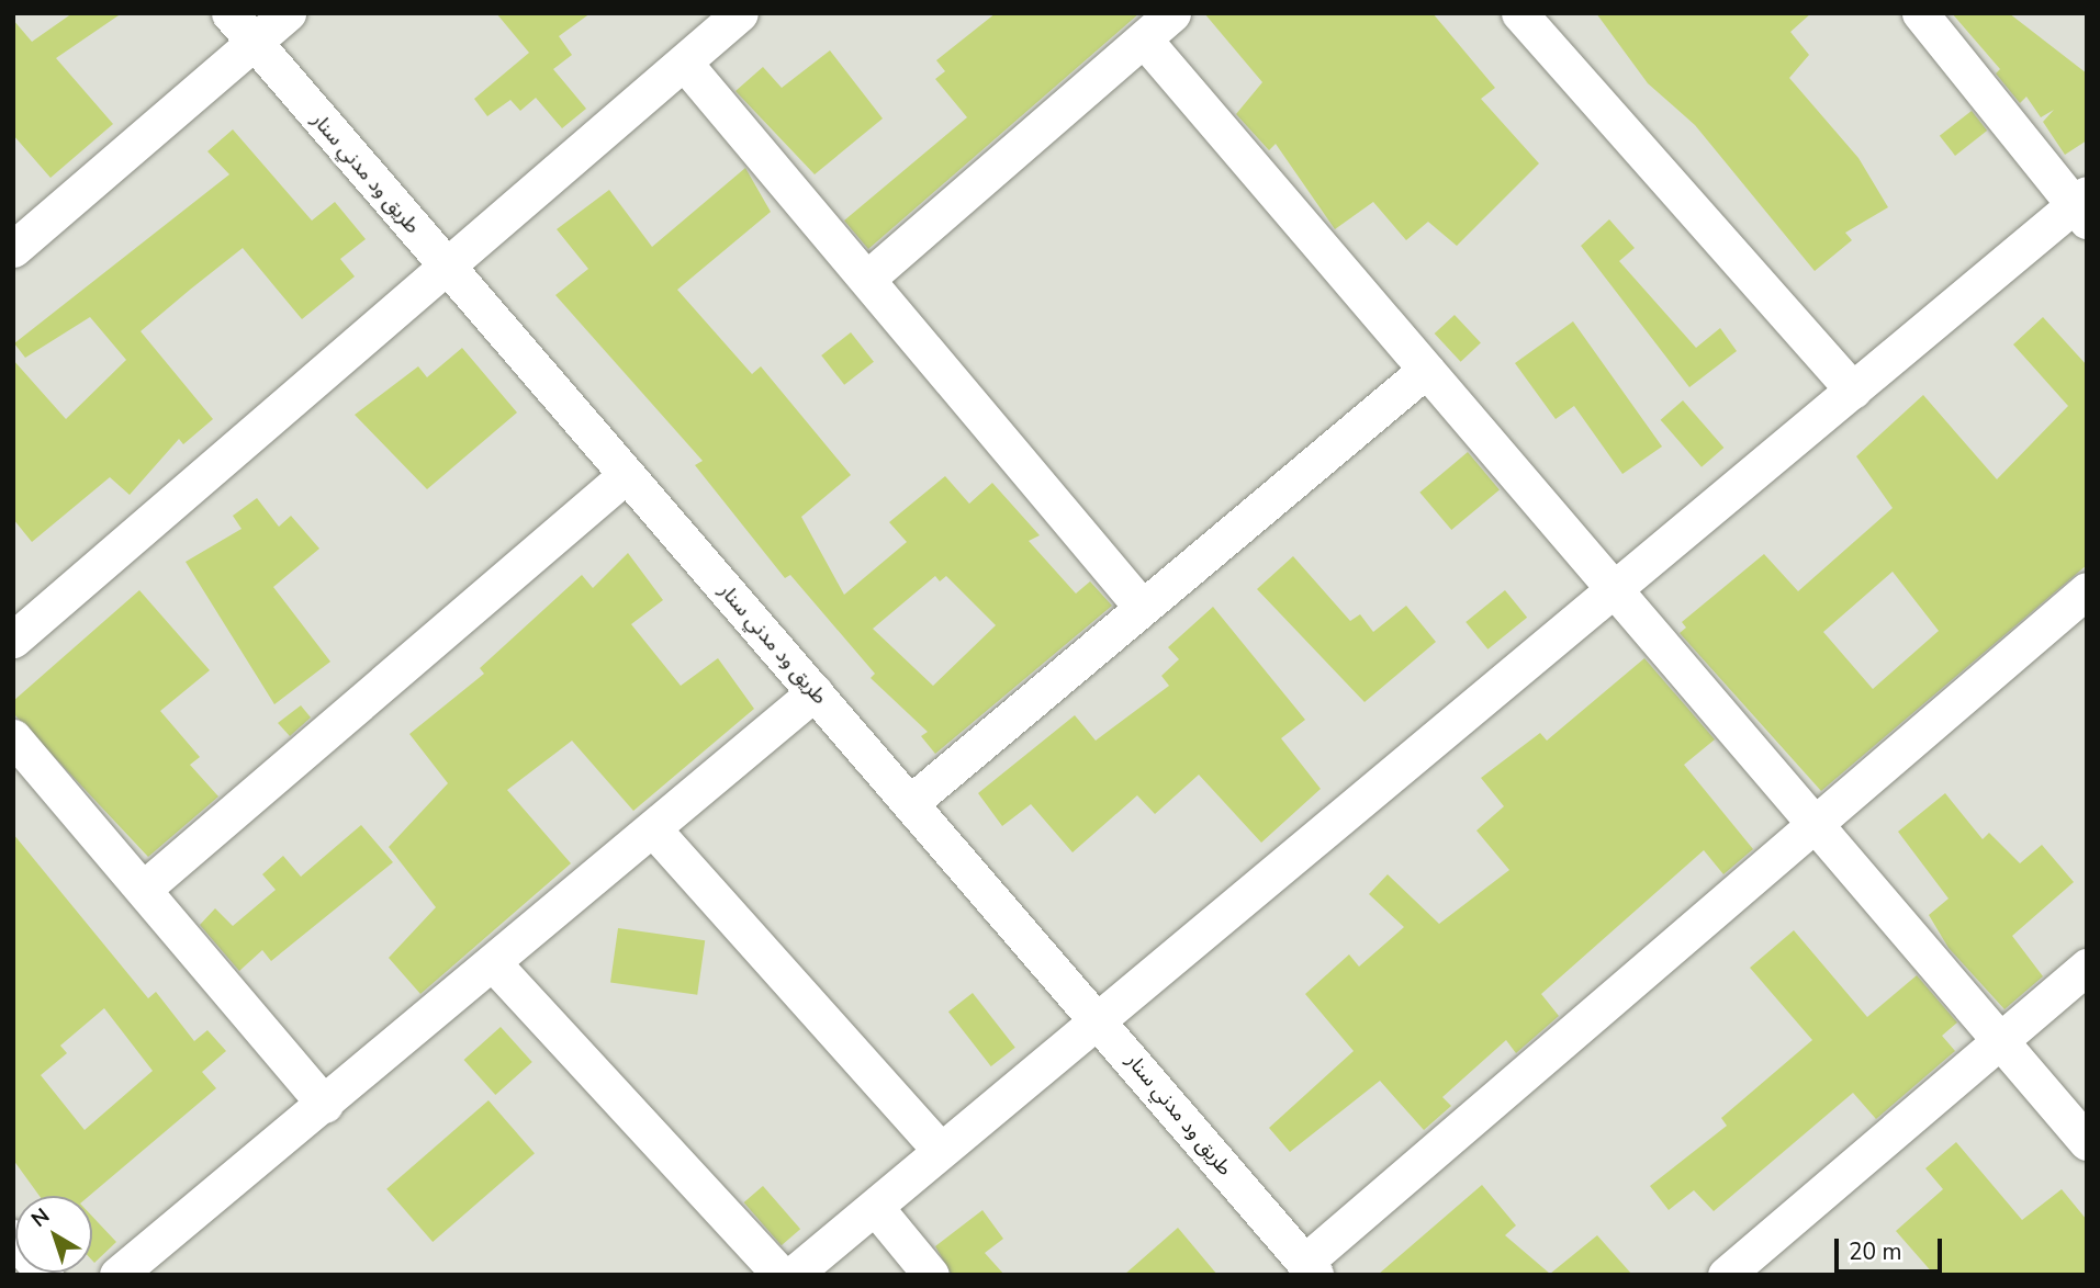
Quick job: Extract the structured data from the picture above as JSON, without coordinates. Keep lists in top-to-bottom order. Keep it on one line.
{"streets":{"street":["طريق ود مدني سنار"]},"scale_bar":"20 m","north":"top left"}
